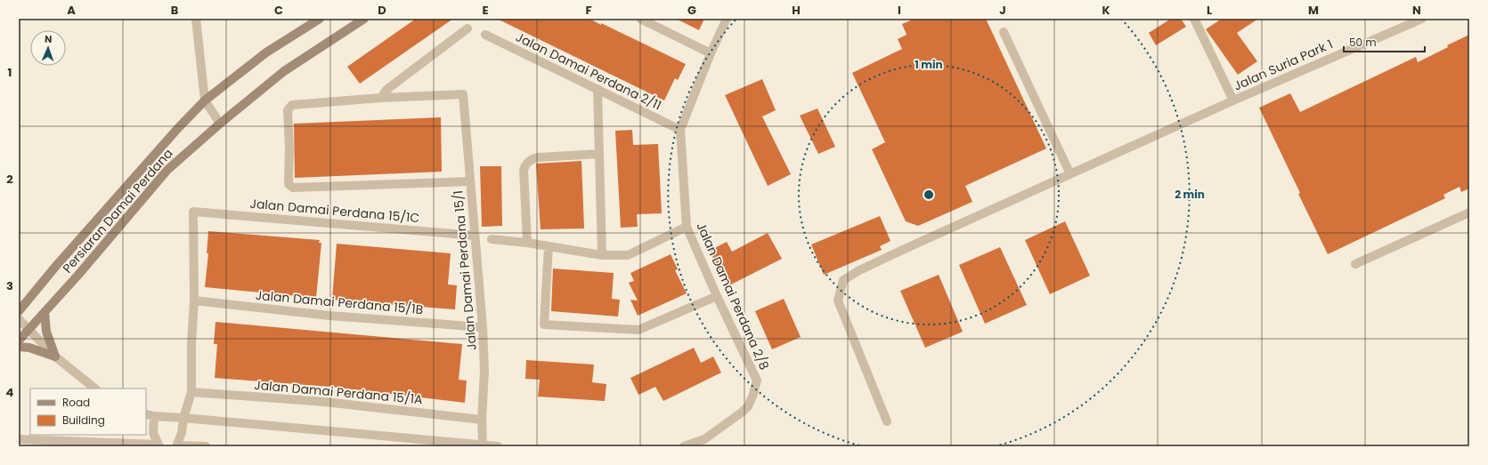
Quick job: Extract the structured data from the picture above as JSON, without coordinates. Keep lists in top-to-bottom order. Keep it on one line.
{"streets":{"main road":["Persiaran Damai Perdana"],"street":["Jalan Suria Park 1","Jalan Damai Perdana 2/11","Jalan Damai Perdana 15/1C","Jalan Damai Perdana 15/1","Jalan Damai Perdana 2/8","Jalan Damai Perdana 15/1B","Jalan Damai Perdana 15/1A"]},"crossings":[["Jalan Damai Perdana 2/11","Jalan Damai Perdana 2/8"],["Jalan Damai Perdana 15/1C","Jalan Damai Perdana 15/1"],["Jalan Damai Perdana 15/1C","Jalan Damai Perdana 15/1B"],["Jalan Damai Perdana 15/1","Jalan Damai Perdana 15/1B"],["Jalan Damai Perdana 15/1","Jalan Damai Perdana 15/1A"]],"legend":["Road","Building"],"scale_bar":"50 m","north":"top","grid":{"columns":["A","B","C","D","E","F","G","H","I","J","K","L","M","N"],"rows":["1","2","3","4"]},"rings":["1 min","2 min"]}
